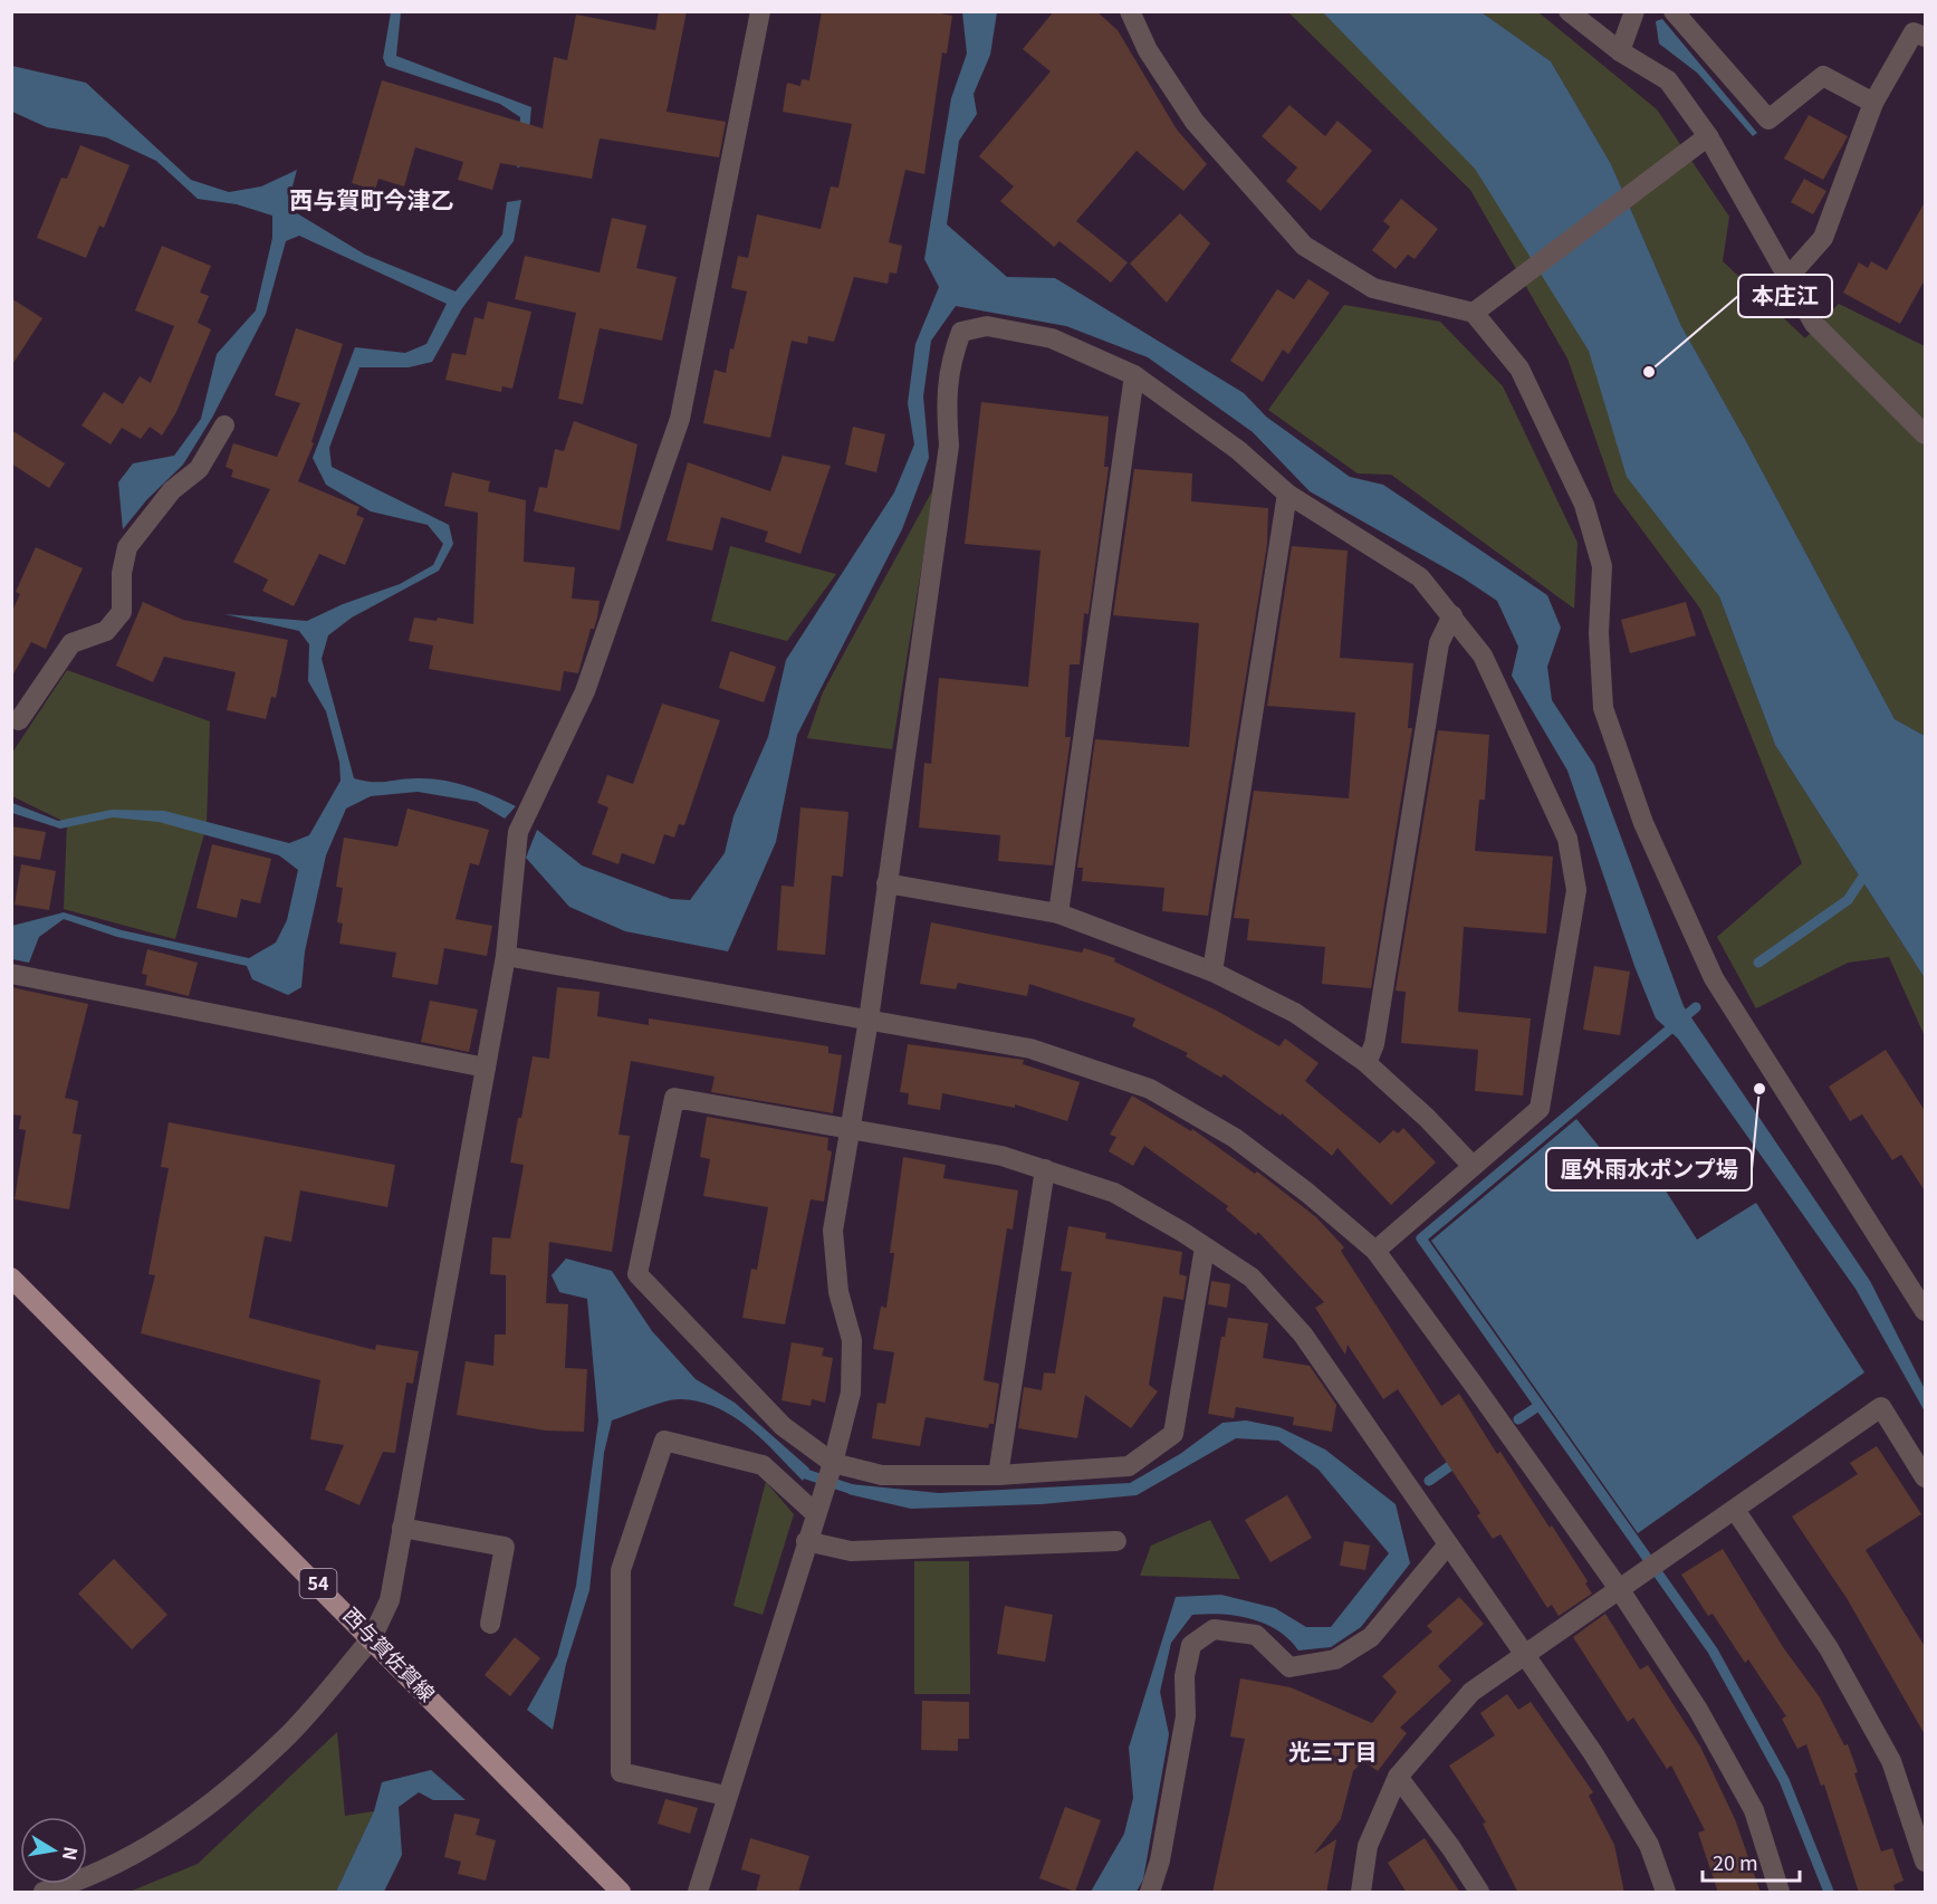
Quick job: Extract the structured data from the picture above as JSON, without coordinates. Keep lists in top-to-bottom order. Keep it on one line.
{"streets":{"main road":["54","西与賀佐賀線"]},"districts":["西与賀町今津乙","光三丁目"],"places":["本庄江","厘外雨水ポンプ場"],"scale_bar":"20 m","north":"right"}
